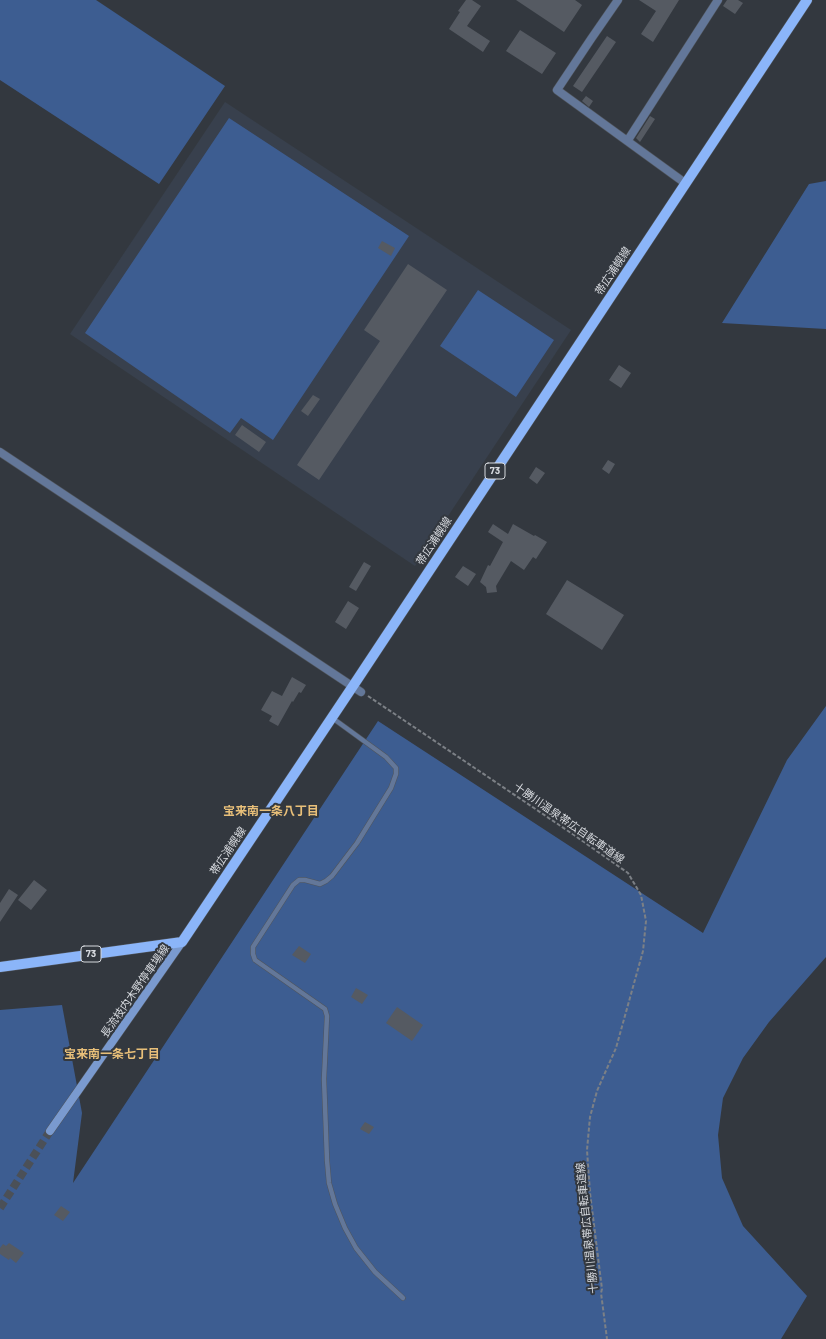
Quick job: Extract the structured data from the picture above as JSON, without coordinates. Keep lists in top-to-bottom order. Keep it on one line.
{"streets":{"main road":["帯広浦幌線","73","長流枝内木野停車場線"],"path":["十勝川温泉帯広自転車道線"]},"crossings":[["帯広浦幌線","73"],["帯広浦幌線","十勝川温泉帯広自転車道線"],["帯広浦幌線","長流枝内木野停車場線"],["73","長流枝内木野停車場線"]],"districts":["宝来南一条八丁目","宝来南一条七丁目"]}
